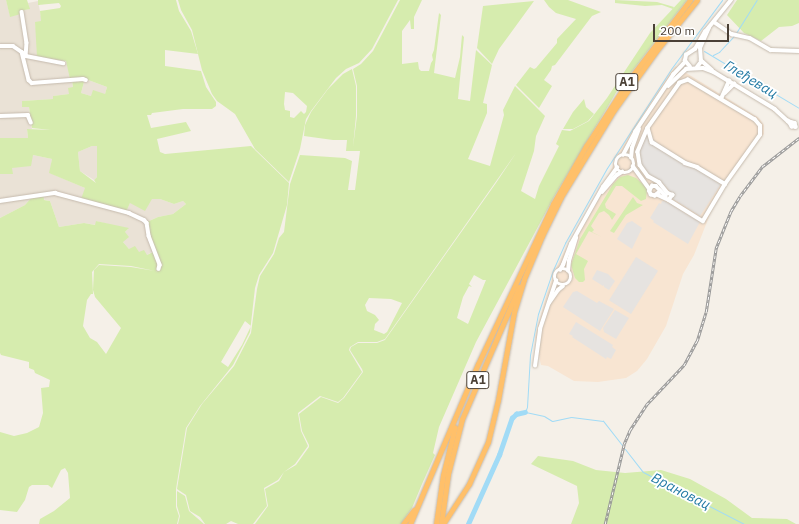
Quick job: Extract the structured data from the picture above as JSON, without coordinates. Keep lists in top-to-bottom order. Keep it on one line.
{"streets":{"highway":["A1"]},"water":["Глеђевац","Врановац"],"scale_bar":"200 m"}
